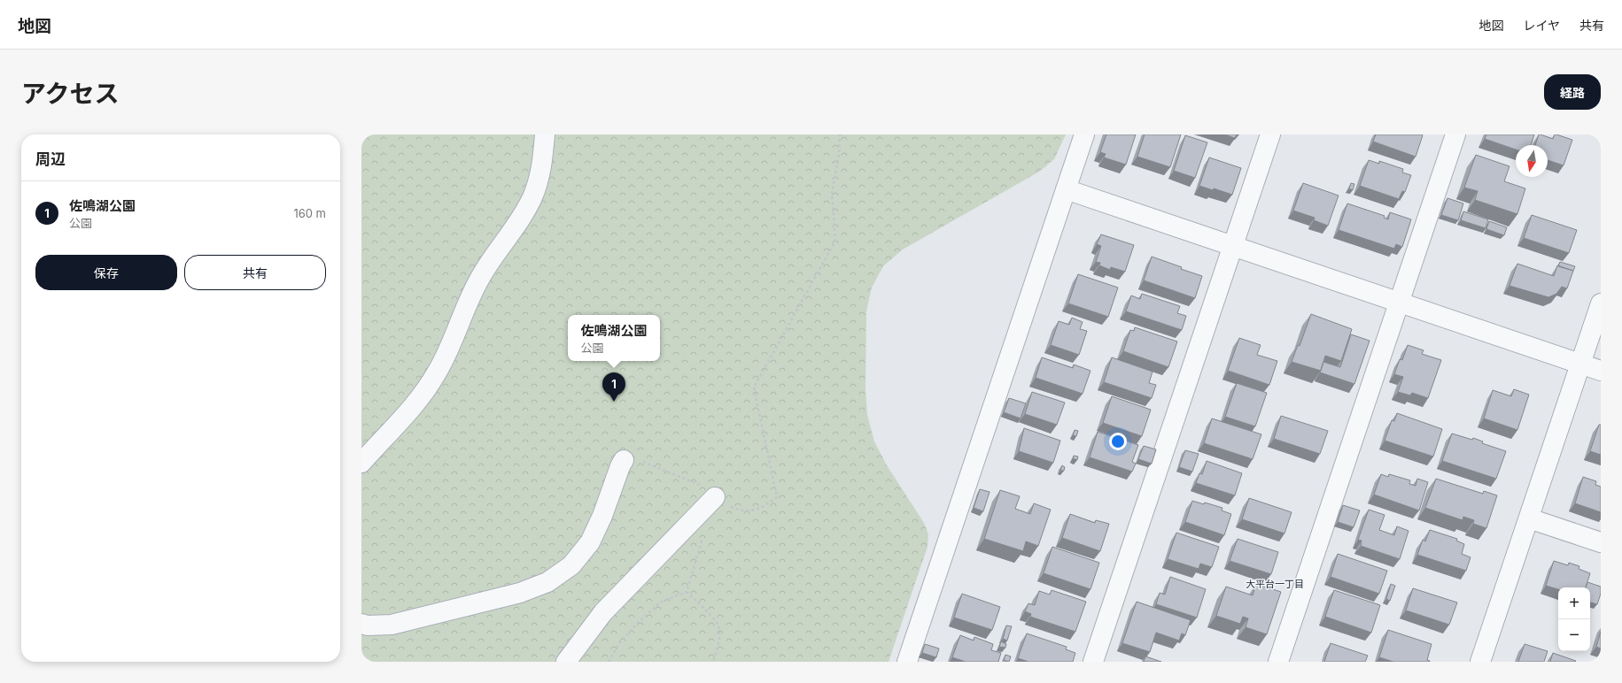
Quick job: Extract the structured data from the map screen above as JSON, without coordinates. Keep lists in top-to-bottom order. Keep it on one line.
{"districts":["大平台一丁目"],"north":"bottom","page":{"header":"地図","nav":["地図","レイヤ","共有"],"title":"アクセス","buttons":["経路",["保存","共有"]],"heading":"周辺","list":[{"mark":"1","name":"佐鳴湖公園","note":"公園","value":"160 m"}],"popup":["佐鳴湖公園","公園"],"pins":"1","map_buttons":["+","−"]}}
